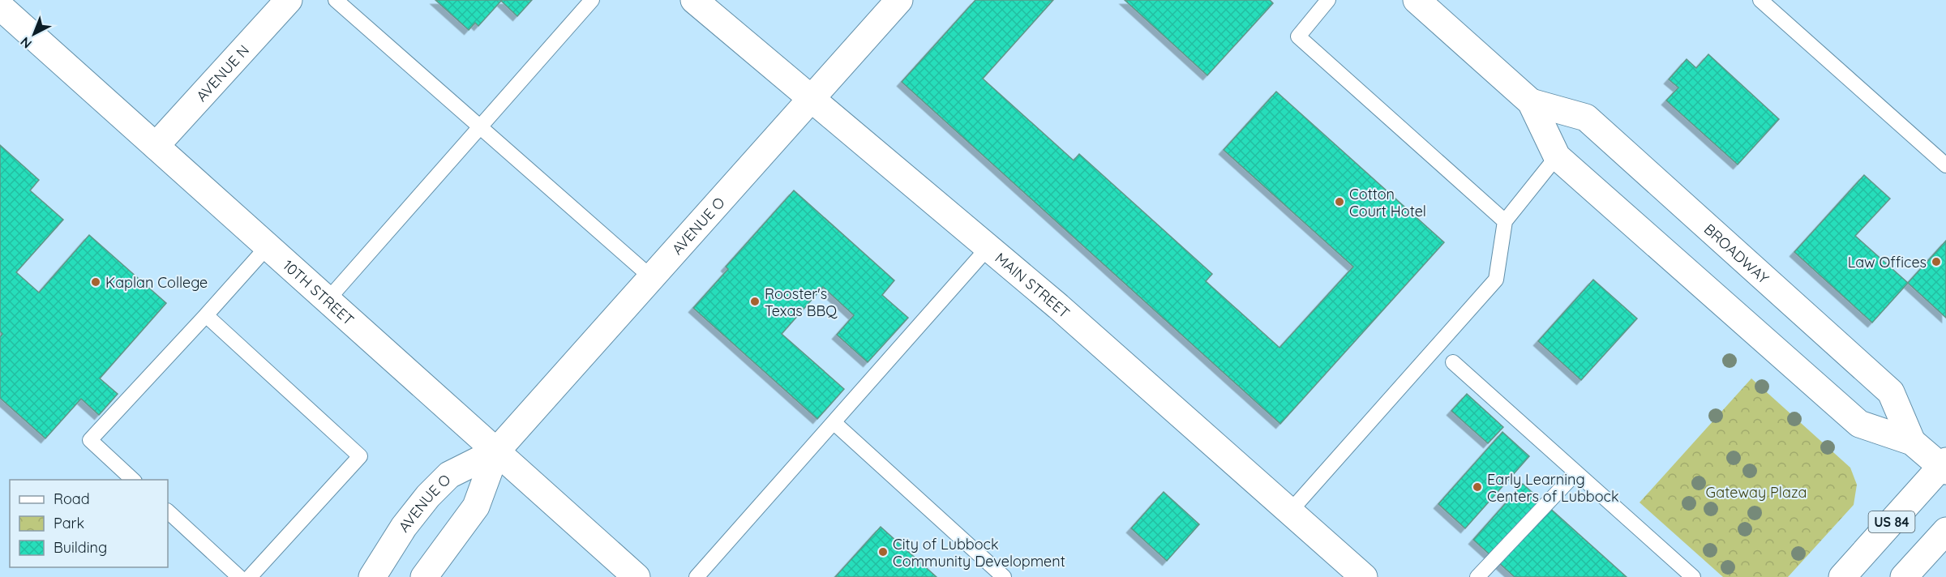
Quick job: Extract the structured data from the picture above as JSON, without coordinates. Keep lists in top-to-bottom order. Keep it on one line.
{"streets":{"main road":["AVENUE N","AVENUE O","BROADWAY","MAIN STREET","10TH STREET","US 84"]},"crossings":[["AVENUE N","10TH STREET"],["AVENUE O","MAIN STREET"],["AVENUE O","10TH STREET"],["BROADWAY","US 84"]],"parks":["Gateway Plaza"],"places":["Cotton Court Hotel","Law Offices","Kaplan College","Rooster's Texas BBQ","Early Learning Centers of Lubbock","City of Lubbock Community Development"],"legend":["Road","Park","Building"],"north":"bottom left"}
